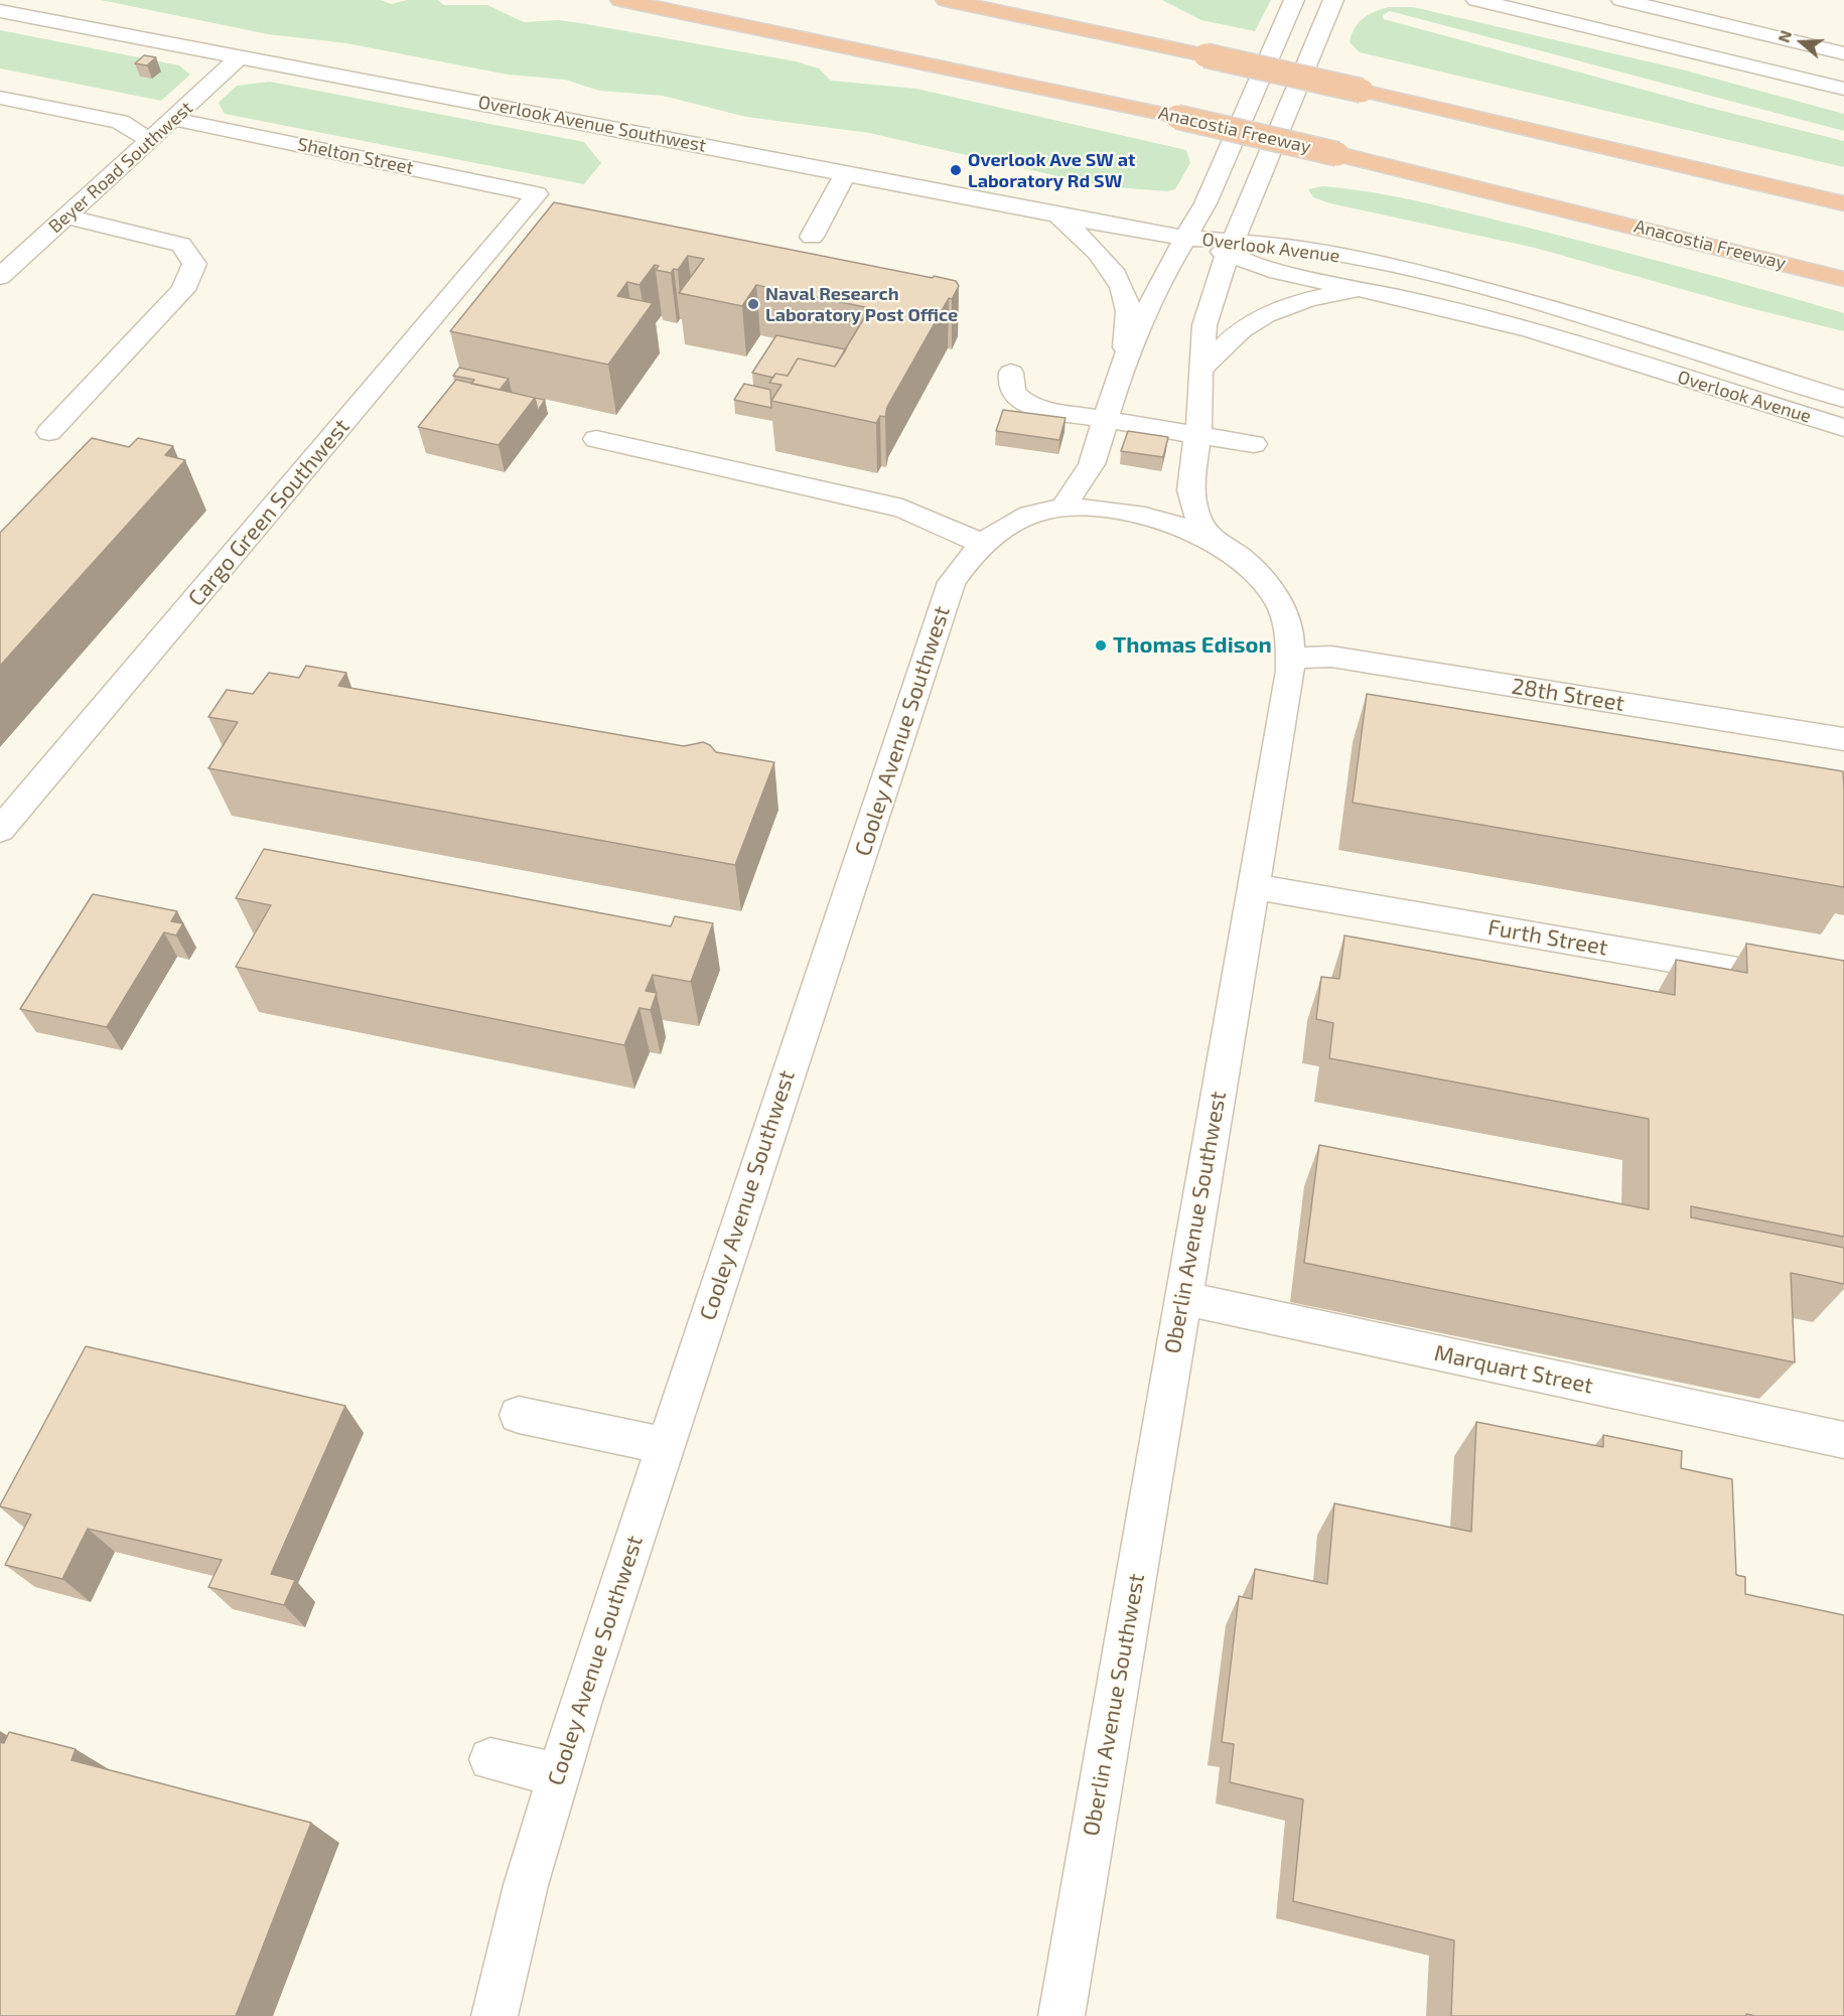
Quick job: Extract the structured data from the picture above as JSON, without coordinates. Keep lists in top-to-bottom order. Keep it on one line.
{"streets":{"highway":["Anacostia Freeway"],"street":["Overlook Avenue Southwest","Shelton Street","Beyer Road Southwest","Overlook Avenue","Cargo Green Southwest","28th Street","Cooley Avenue Southwest","Furth Street","Oberlin Avenue Southwest","Marquart Street"]},"crossings":[["Overlook Avenue Southwest","Beyer Road Southwest"],["Overlook Avenue Southwest","Overlook Avenue"],["Shelton Street","Beyer Road Southwest"],["Shelton Street","Cargo Green Southwest"],["28th Street","Oberlin Avenue Southwest"],["Cooley Avenue Southwest","Oberlin Avenue Southwest"],["Furth Street","Oberlin Avenue Southwest"],["Oberlin Avenue Southwest","Marquart Street"]],"places":["Overlook Ave SW at Laboratory Rd SW","Naval Research Laboratory Post Office","Thomas Edison"],"north":"left"}
